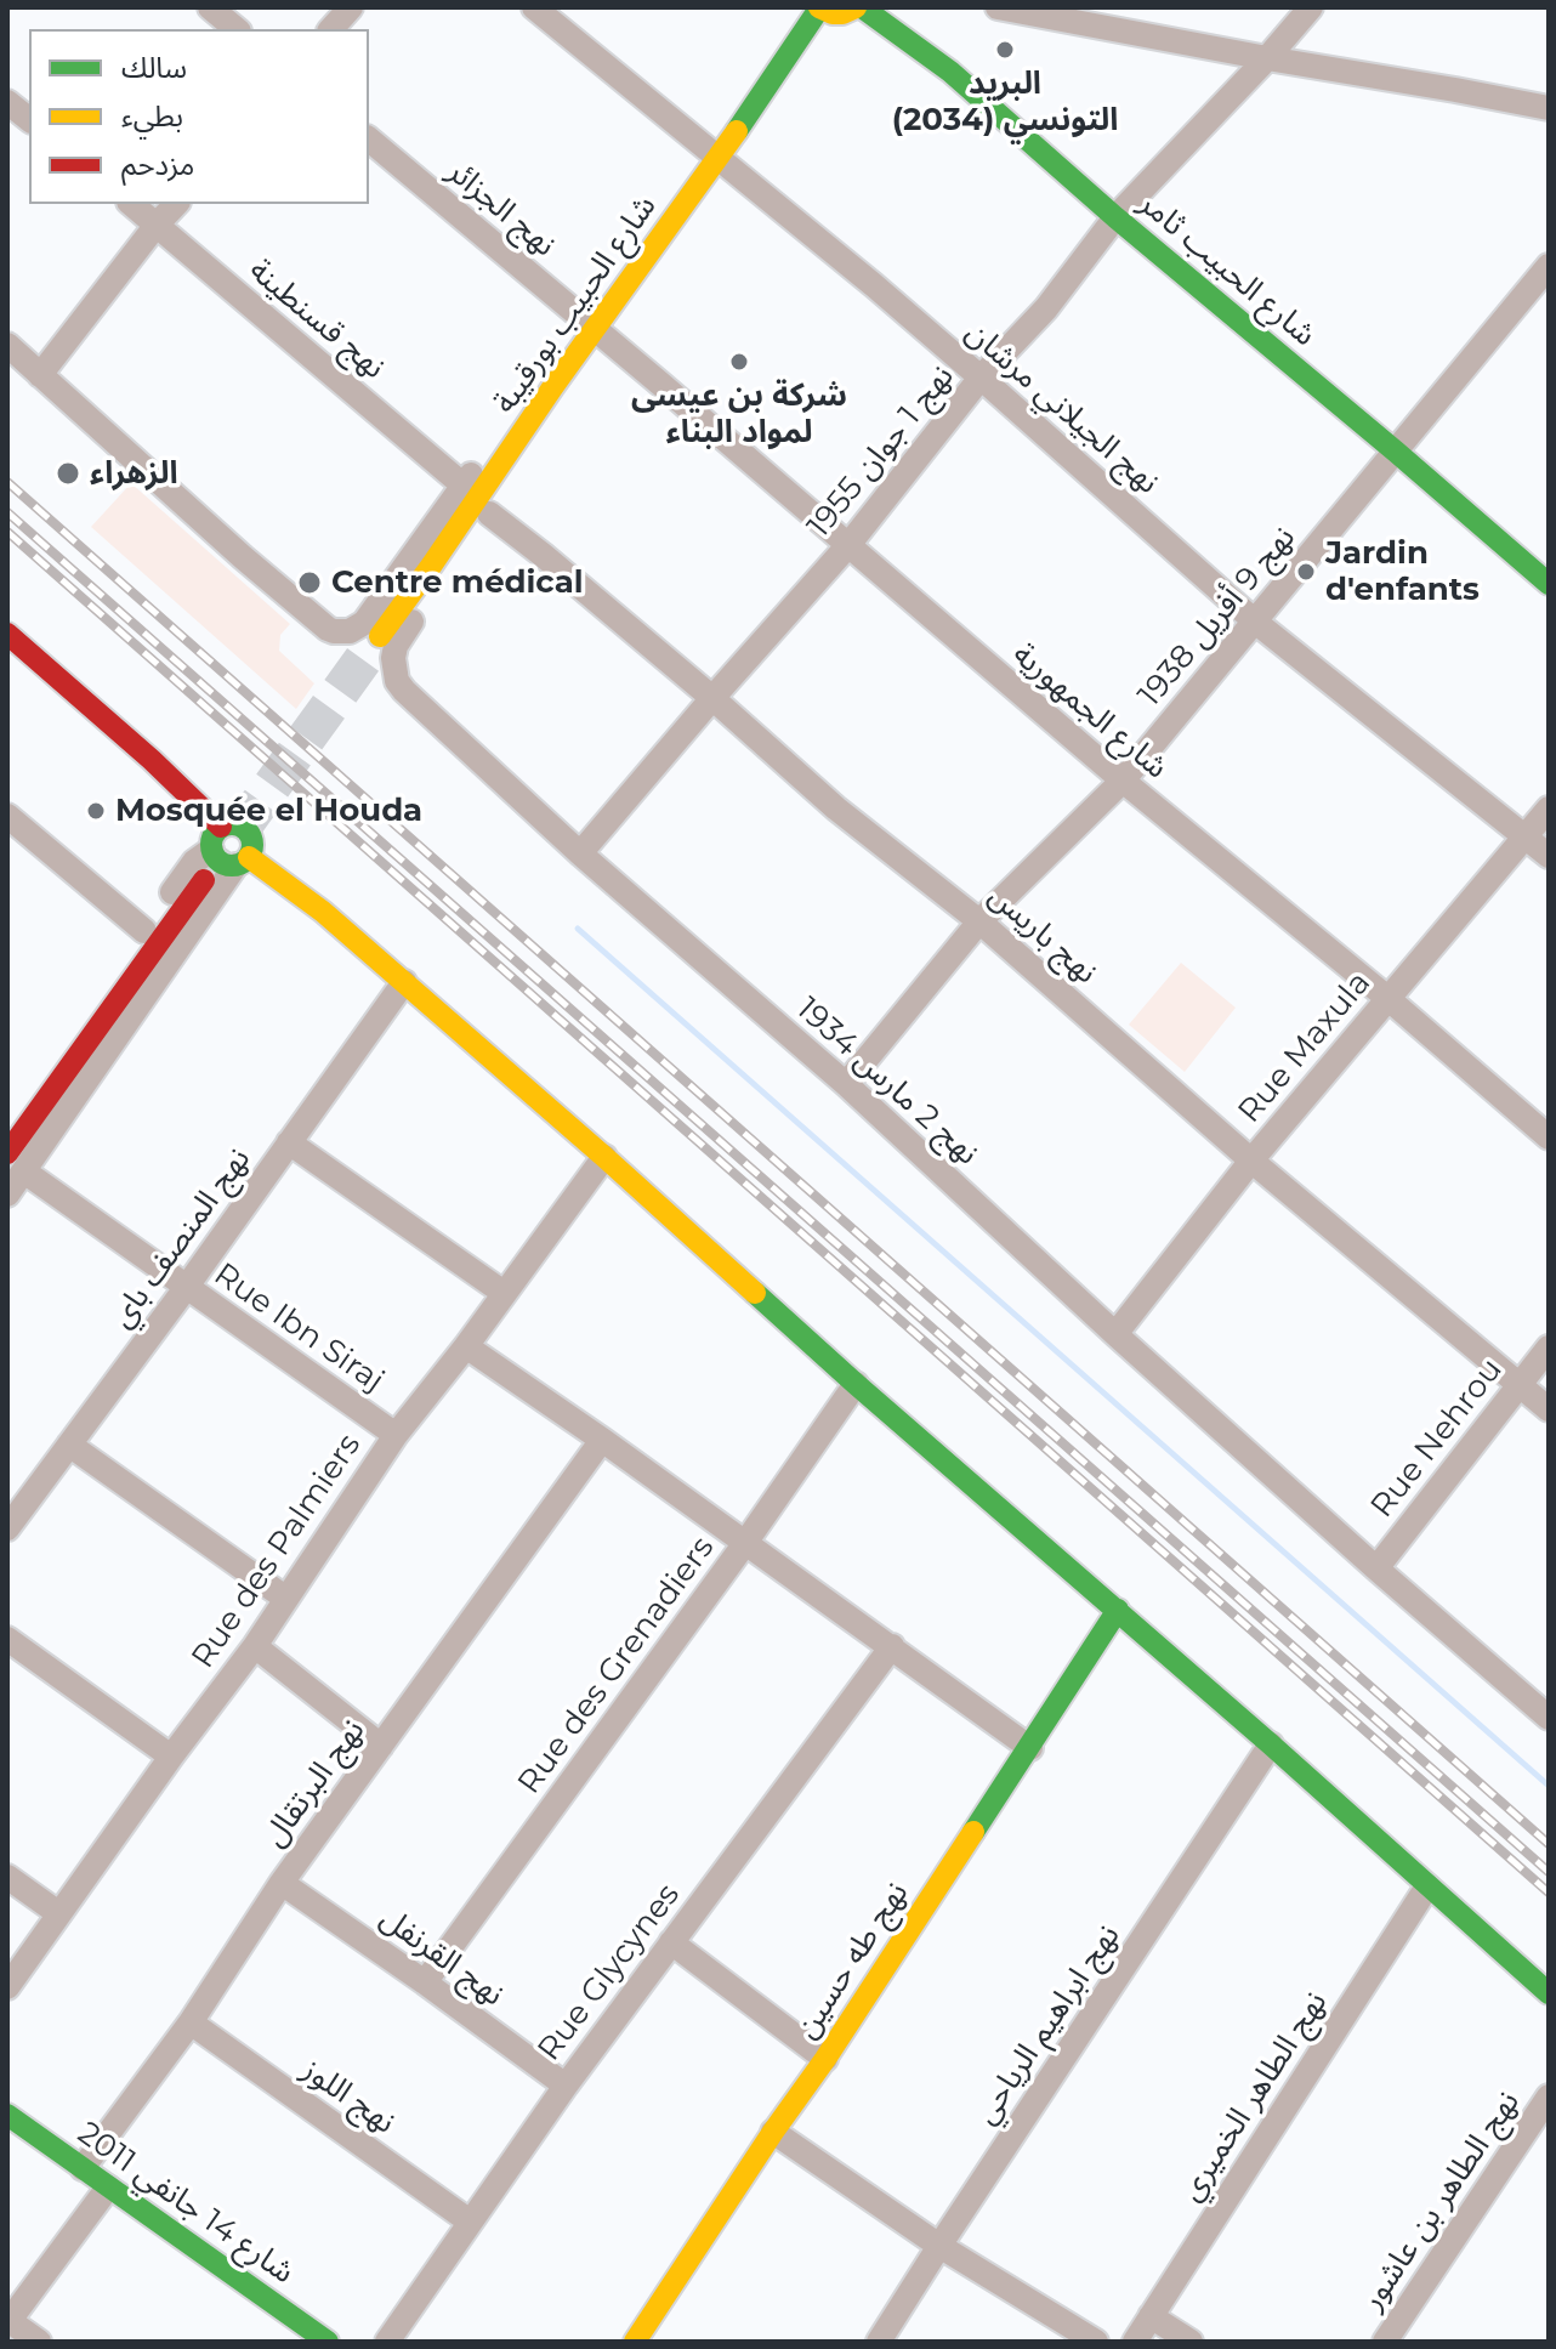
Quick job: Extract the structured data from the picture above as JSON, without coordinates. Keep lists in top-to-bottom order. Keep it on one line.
{"streets":{"street":["نهج الجزائر","شارع الحبيب ثامر","شارع الحبيب بورقيبة","نهج قسنطينة","نهج الجيلاني مرشان","نهج 1 جوان 1955","نهج 9 أفريل 1938","شارع الجمهورية","نهج باريس","Rue Maxula","نهج 2 مارس 1934","نهج المنصف باي","Rue Ibn Siraj","Rue Nehrou","Rue des Palmiers","Rue des Grenadiers","نهج البرتقال","نهج القرنفل","نهج طه حسين","Rue Glycynes","نهج ابراهيم الرياحي","نهج اللوز","نهج الطاهر الخميري","نهج الطاهر بن عاشور","شارع 14 جانفي 2011"]},"crossings":[["نهج الجزائر","شارع الحبيب بورقيبة"],["نهج الجزائر","شارع الجمهورية"],["شارع الحبيب ثامر","نهج 1 جوان 1955"],["شارع الحبيب ثامر","نهج 9 أفريل 1938"],["شارع الحبيب بورقيبة","نهج الجيلاني مرشان"],["شارع الحبيب بورقيبة","شارع الجمهورية"],["شارع الحبيب بورقيبة","نهج 2 مارس 1934"],["نهج الجيلاني مرشان","نهج 1 جوان 1955"],["نهج الجيلاني مرشان","نهج 9 أفريل 1938"],["نهج الجيلاني مرشان","Rue Maxula"],["نهج 1 جوان 1955","شارع الجمهورية"],["نهج 1 جوان 1955","نهج باريس"],["نهج 1 جوان 1955","نهج 2 مارس 1934"],["نهج 9 أفريل 1938","شارع الجمهورية"],["نهج 9 أفريل 1938","نهج باريس"],["نهج 9 أفريل 1938","نهج 2 مارس 1934"],["شارع الجمهورية","Rue Maxula"],["نهج باريس","Rue Maxula"],["نهج باريس","نهج 2 مارس 1934"],["نهج باريس","Rue Nehrou"],["Rue Maxula","نهج 2 مارس 1934"],["نهج 2 مارس 1934","Rue Nehrou"],["نهج المنصف باي","Rue Ibn Siraj"],["Rue Ibn Siraj","Rue des Palmiers"],["Rue des Grenadiers","نهج القرنفل"],["نهج البرتقال","نهج القرنفل"],["نهج البرتقال","نهج اللوز"],["نهج البرتقال","شارع 14 جانفي 2011"],["نهج القرنفل","Rue Glycynes"],["Rue Glycynes","نهج اللوز"]],"places":["البريد التونسي (2034)","شركة بن عيسى لمواد البناء","الزهراء","Jardin d'enfants","Centre médical","Mosquée el Houda"],"legend":["سالك","بطيء","مزدحم"]}
